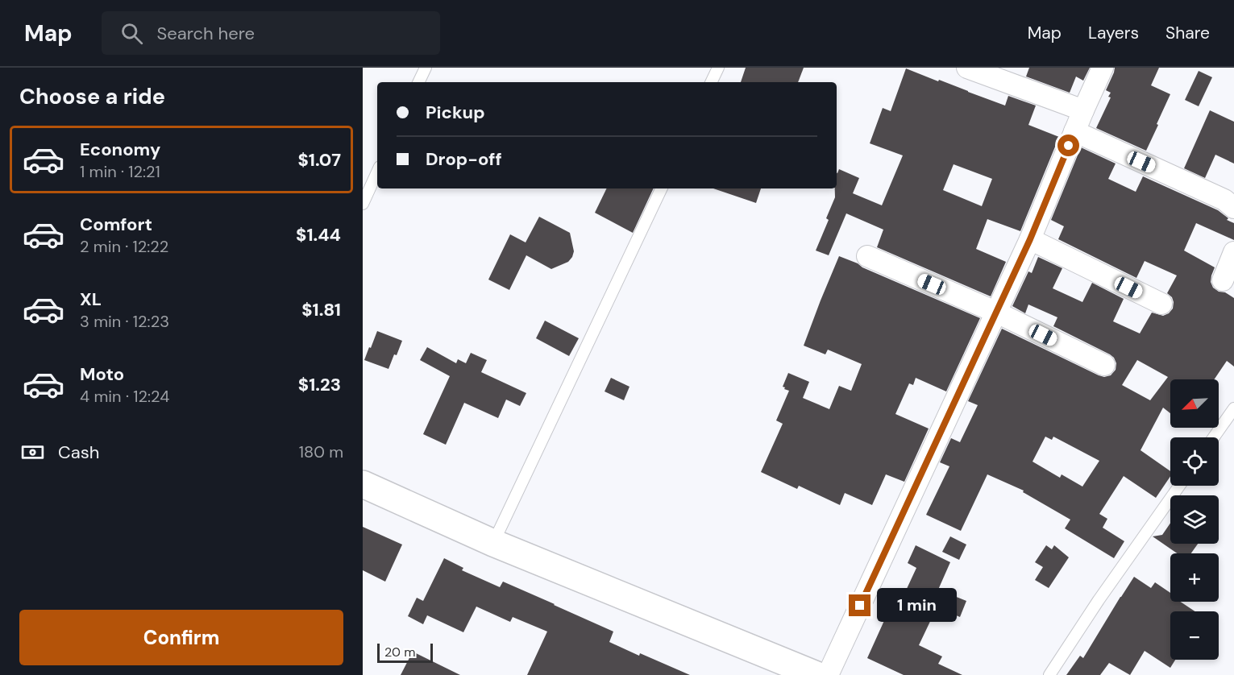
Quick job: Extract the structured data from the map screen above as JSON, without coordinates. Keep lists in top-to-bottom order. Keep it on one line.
{"scale_bar":"20 m","north":"bottom left","page":{"header":"Map","search":"Search here","nav":["Map","Layers","Share"],"heading":"Choose a ride","banner":["Pickup","Drop-off"],"list":[{"name":"Economy","note":"1 min · 12:21","value":"$1.07"},{"name":"Comfort","note":"2 min · 12:22","value":"$1.44"},{"name":"XL","note":"3 min · 12:23","value":"$1.81"},{"name":"Moto","note":"4 min · 12:24","value":"$1.23"}],"map_buttons":["+","−"],"pay":["Cash","180 m"],"bubble":"1 min","buttons":"Confirm","scale":"20 m"}}
